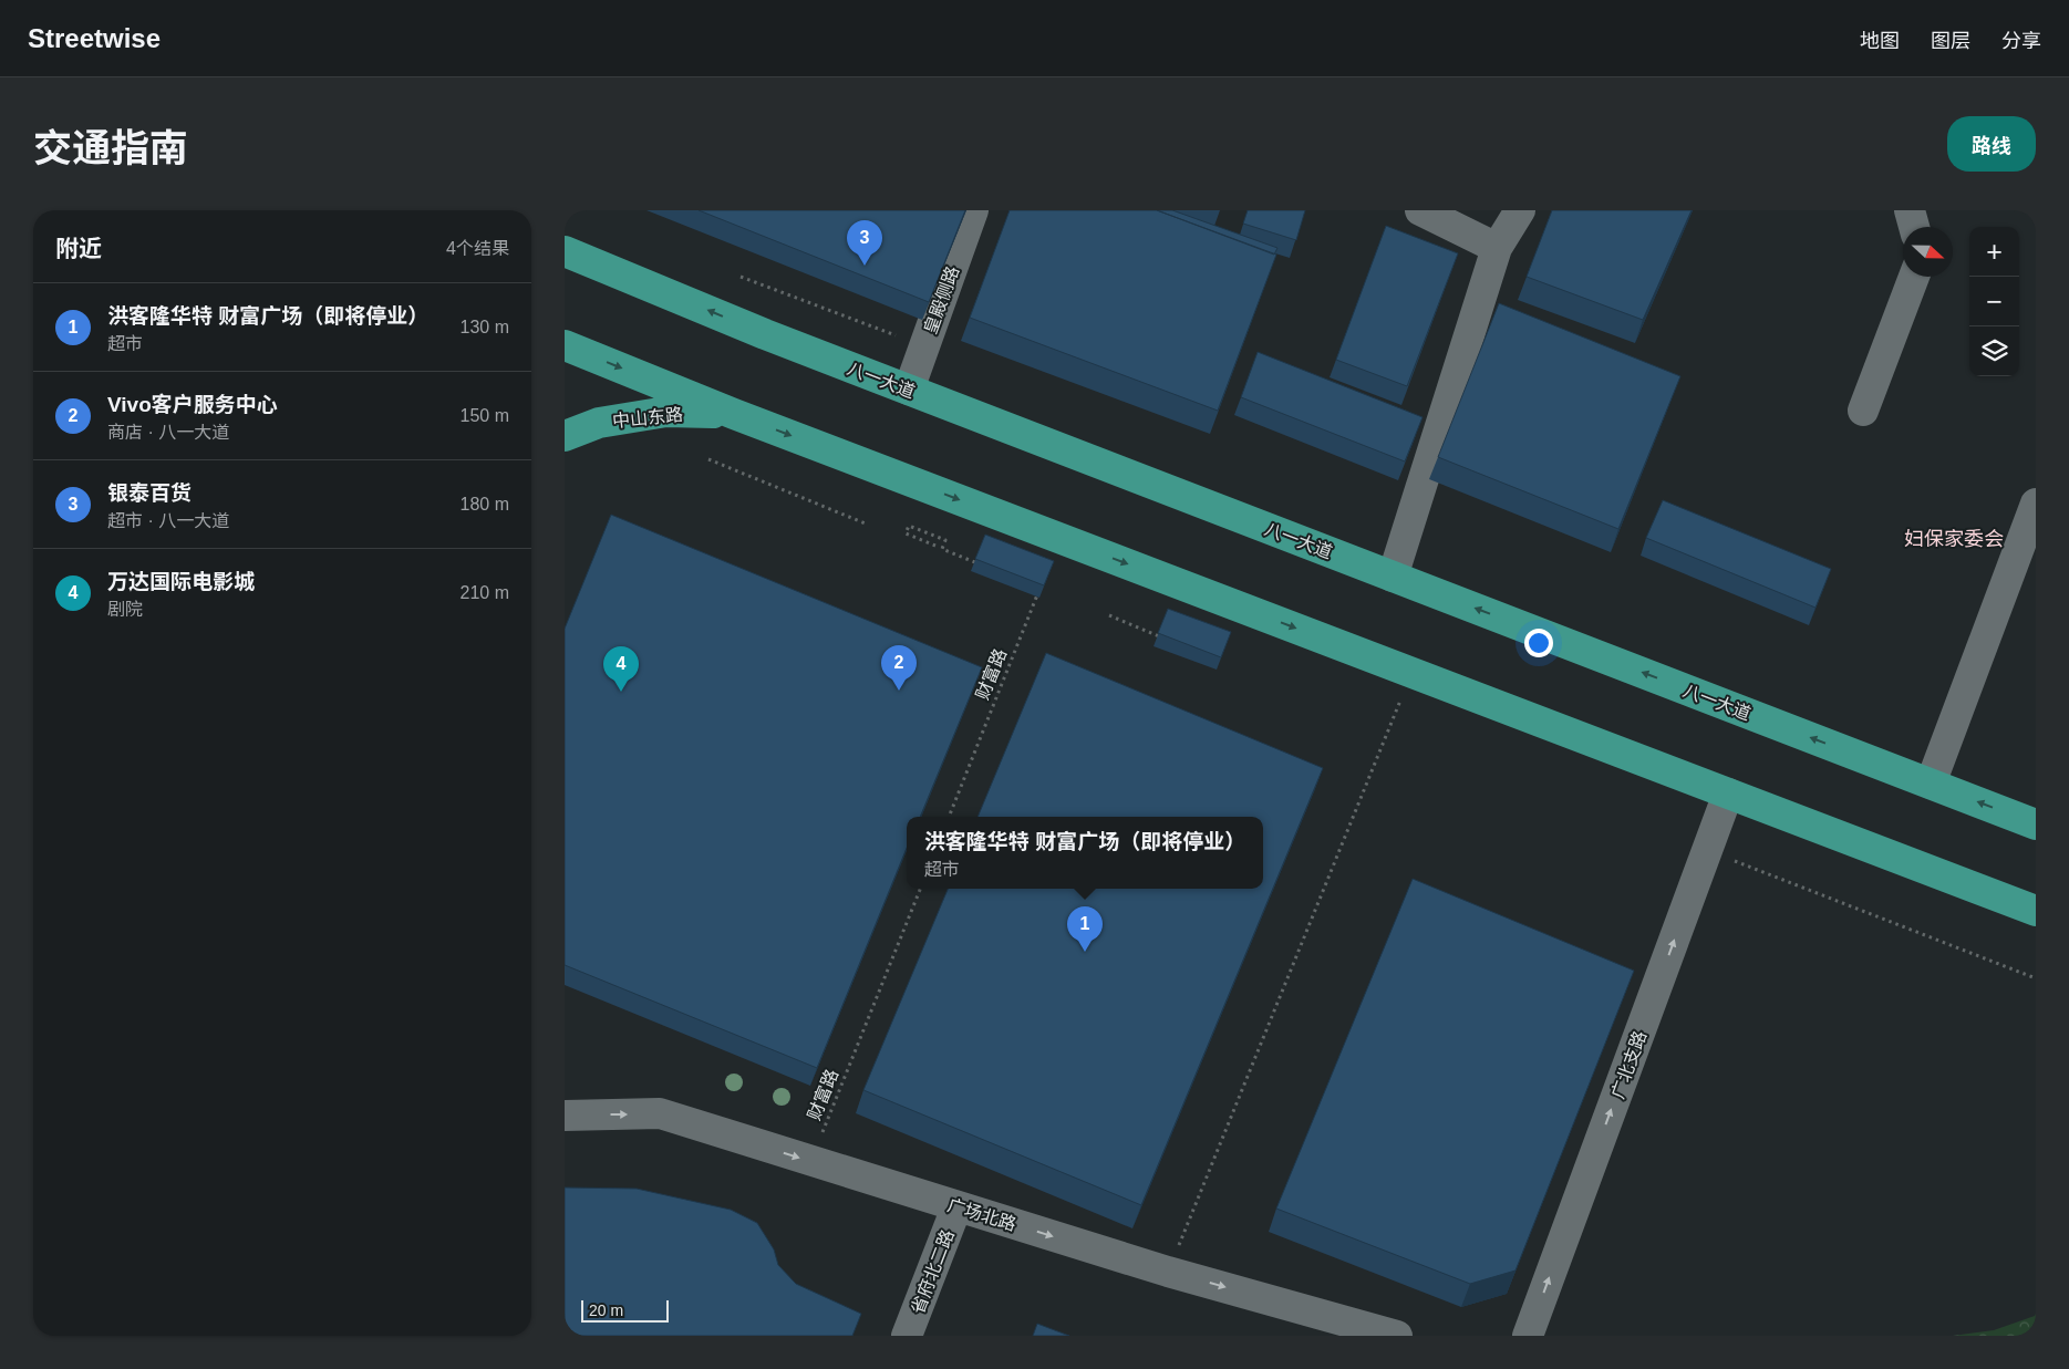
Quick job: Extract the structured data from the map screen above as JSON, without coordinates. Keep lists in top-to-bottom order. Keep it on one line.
{"streets":{"highway":["八一大道","中山东路"],"street":["皇殿侧路","广北支路","广场北路","省府北二路"],"path":["财富路"]},"crossings":[["皇殿侧路","八一大道"],["财富路","广场北路"],["广场北路","省府北二路"]],"one_way":["广北支路","广场北路"],"districts":["妇保家委会"],"scale_bar":"20 m","north":"right","page":{"header":"Streetwise","nav":["地图","图层","分享"],"title":"交通指南","buttons":"路线","heading":["附近","4个结果"],"pins":["3","2","4","1"],"map_buttons":["+","−"],"list":[{"mark":"1","name":"洪客隆华特 财富广场（即将停业）","note":"超市","value":"130 m"},{"mark":"2","name":"Vivo客户服务中心","note":"商店 · 八一大道","value":"150 m"},{"mark":"3","name":"银泰百货","note":"超市 · 八一大道","value":"180 m"},{"mark":"4","name":"万达国际电影城","note":"剧院","value":"210 m"}],"popup":["洪客隆华特 财富广场（即将停业）","超市"],"scale":"20 m"}}
